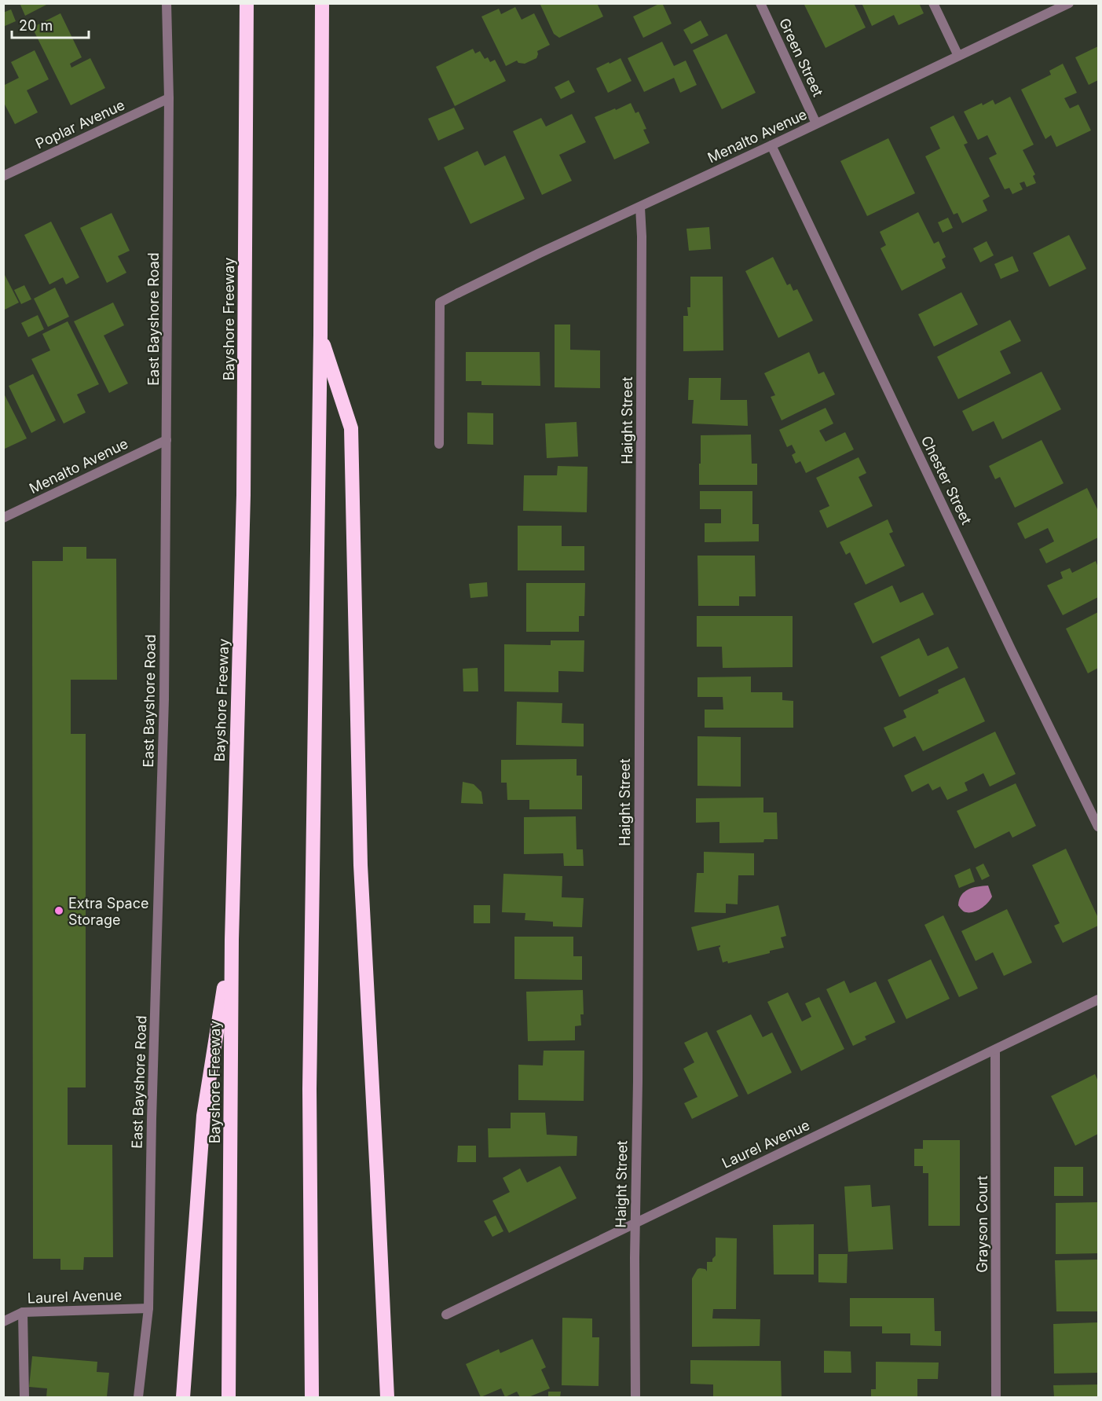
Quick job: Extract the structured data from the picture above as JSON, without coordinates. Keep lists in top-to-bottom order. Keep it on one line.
{"streets":{"highway":["Bayshore Freeway"],"street":["Green Street","Poplar Avenue","Menalto Avenue","East Bayshore Road","Haight Street","Chester Street","Laurel Avenue","Grayson Court"]},"crossings":[["Green Street","Menalto Avenue"],["Poplar Avenue","East Bayshore Road"],["Menalto Avenue","East Bayshore Road"],["Menalto Avenue","Haight Street"],["Menalto Avenue","Chester Street"],["East Bayshore Road","Laurel Avenue"],["Haight Street","Laurel Avenue"],["Laurel Avenue","Grayson Court"]],"places":["Extra Space Storage"],"scale_bar":"20 m"}
